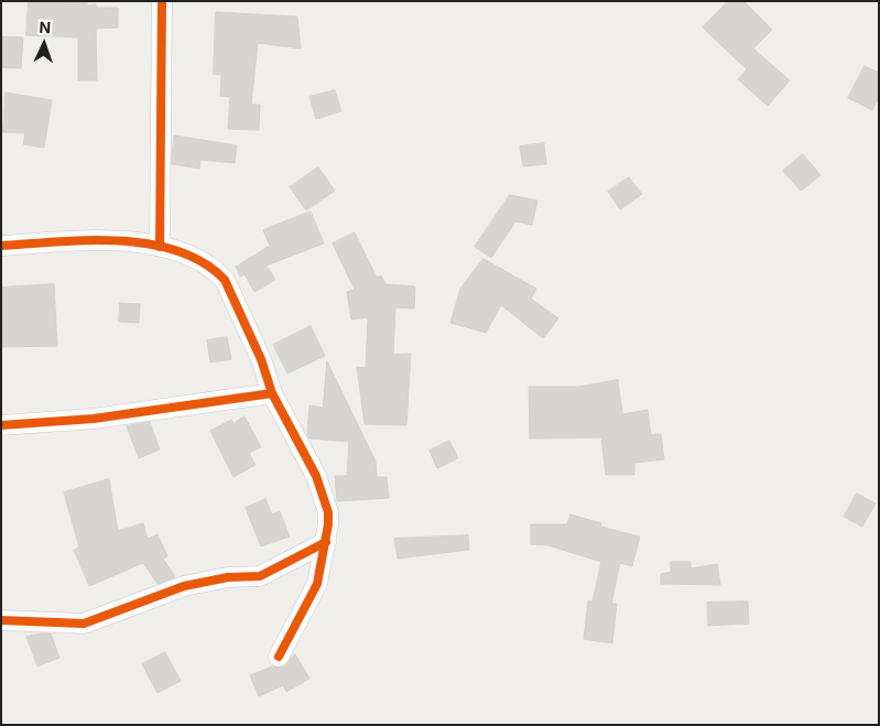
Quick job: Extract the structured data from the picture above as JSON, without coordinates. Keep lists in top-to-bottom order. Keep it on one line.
{"north":"top"}
